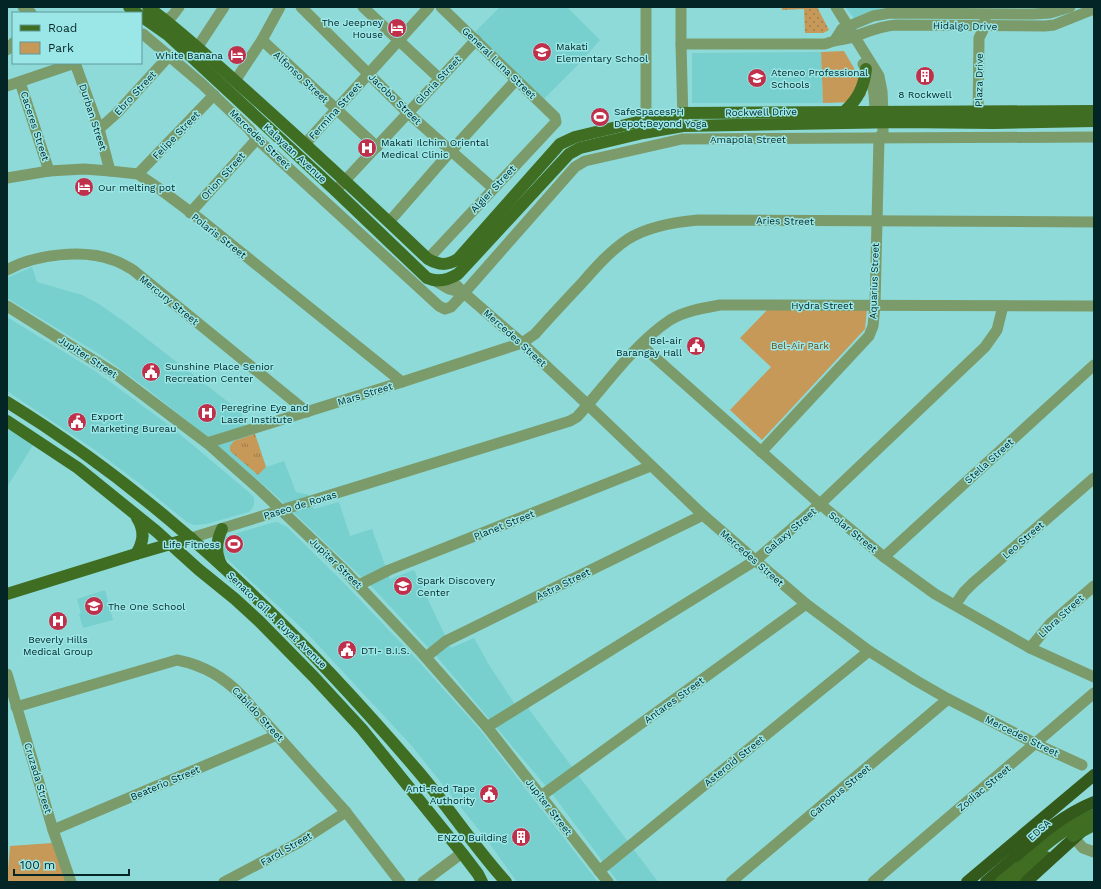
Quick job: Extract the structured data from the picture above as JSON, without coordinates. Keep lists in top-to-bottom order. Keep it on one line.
{"streets":{"highway":["EDSA"],"main road":["Rockwell Drive","Kalayaan Avenue","Paseo de Roxas","Senator Gil J. Puyat Avenue"],"street":["Hidalgo Drive","General Luna Street","Alfonso Street","Gloria Street","Plaza Drive","Ebro Street","Jacobo Street","Fermina Street","Durban Street","Caceres Street","Felipe Street","Mercedes Street","Amapola Street","Orion Street","Algier Street","Aries Street","Polaris Street","Aquarius Street","Mercury Street","Hydra Street","Jupiter Street","Mars Street","Stella Street","Planet Street","Galaxy Street","Solar Street","Leo Street","Astra Street","Libra Street","Antares Street","Cabildo Street","Asteroid Street","Cruzada Street","Beaterio Street","Zodiac Street","Canopus Street","Farol Street"]},"crossings":[["Hidalgo Drive","Plaza Drive"],["General Luna Street","Gloria Street"],["General Luna Street","Algier Street"],["Alfonso Street","Gloria Street"],["Alfonso Street","Fermina Street"],["Gloria Street","Jacobo Street"],["Gloria Street","Kalayaan Avenue"],["Plaza Drive","Rockwell Drive"],["Ebro Street","Durban Street"],["Ebro Street","Mercedes Street"],["Jacobo Street","Fermina Street"],["Jacobo Street","Algier Street"],["Fermina Street","Kalayaan Avenue"],["Rockwell Drive","Mercedes Street"],["Rockwell Drive","Kalayaan Avenue"],["Rockwell Drive","Algier Street"],["Rockwell Drive","Aquarius Street"],["Durban Street","Polaris Street"],["Caceres Street","Polaris Street"],["Felipe Street","Mercedes Street"],["Felipe Street","Polaris Street"],["Mercedes Street","Amapola Street"],["Mercedes Street","Kalayaan Avenue"],["Mercedes Street","Orion Street"],["Mercedes Street","Aries Street"],["Mercedes Street","Hydra Street"],["Mercedes Street","Mars Street"],["Mercedes Street","Paseo de Roxas"],["Mercedes Street","Planet Street"],["Mercedes Street","Galaxy Street"],["Mercedes Street","Astra Street"],["Mercedes Street","Antares Street"],["Mercedes Street","Asteroid Street"],["Mercedes Street","Zodiac Street"],["Mercedes Street","Canopus Street"],["Amapola Street","Aquarius Street"],["Kalayaan Avenue","Algier Street"],["Orion Street","Polaris Street"],["Aries Street","Aquarius Street"],["Aries Street","Mars Street"],["Polaris Street","Mars Street"],["Aquarius Street","Hydra Street"],["Aquarius Street","Solar Street"],["Mercury Street","Mars Street"],["Hydra Street","Paseo de Roxas"],["Hydra Street","Galaxy Street"],["Hydra Street","Solar Street"],["Jupiter Street","Mars Street"],["Jupiter Street","Paseo de Roxas"],["Jupiter Street","Planet Street"],["Jupiter Street","Galaxy Street"],["Jupiter Street","Astra Street"],["Jupiter Street","Antares Street"],["Jupiter Street","Asteroid Street"],["Stella Street","Solar Street"],["Paseo de Roxas","Senator Gil J. Puyat Avenue"],["Galaxy Street","Solar Street"],["Solar Street","Leo Street"],["Solar Street","Libra Street"],["Cabildo Street","Cruzada Street"],["Cabildo Street","Beaterio Street"],["Cabildo Street","Farol Street"],["Cruzada Street","Beaterio Street"]],"parks":["Bel-Air Park"],"places":{"hotel":["The Jeepney House","White Banana","Our melting pot"],"school or university":["Makati Elementary School","Ateneo Professional Schools","Spark Discovery Center","The One School"],"building":["8 Rockwell","ENZO Building"],"sports":["SafeSpacesPH Depot;Beyond Yoga","Life Fitness"],"hospital":["Makati Ilchim Oriental Medical Clinic","Peregrine Eye and Laser Institute","Beverly Hills Medical Group"],"public building":["Bel-air Barangay Hall","Sunshine Place Senior Recreation Center","Export Marketing Bureau","DTI- B.I.S.","Anti-Red Tape Authority"]},"legend":["Road","Park"],"scale_bar":"100 m"}
